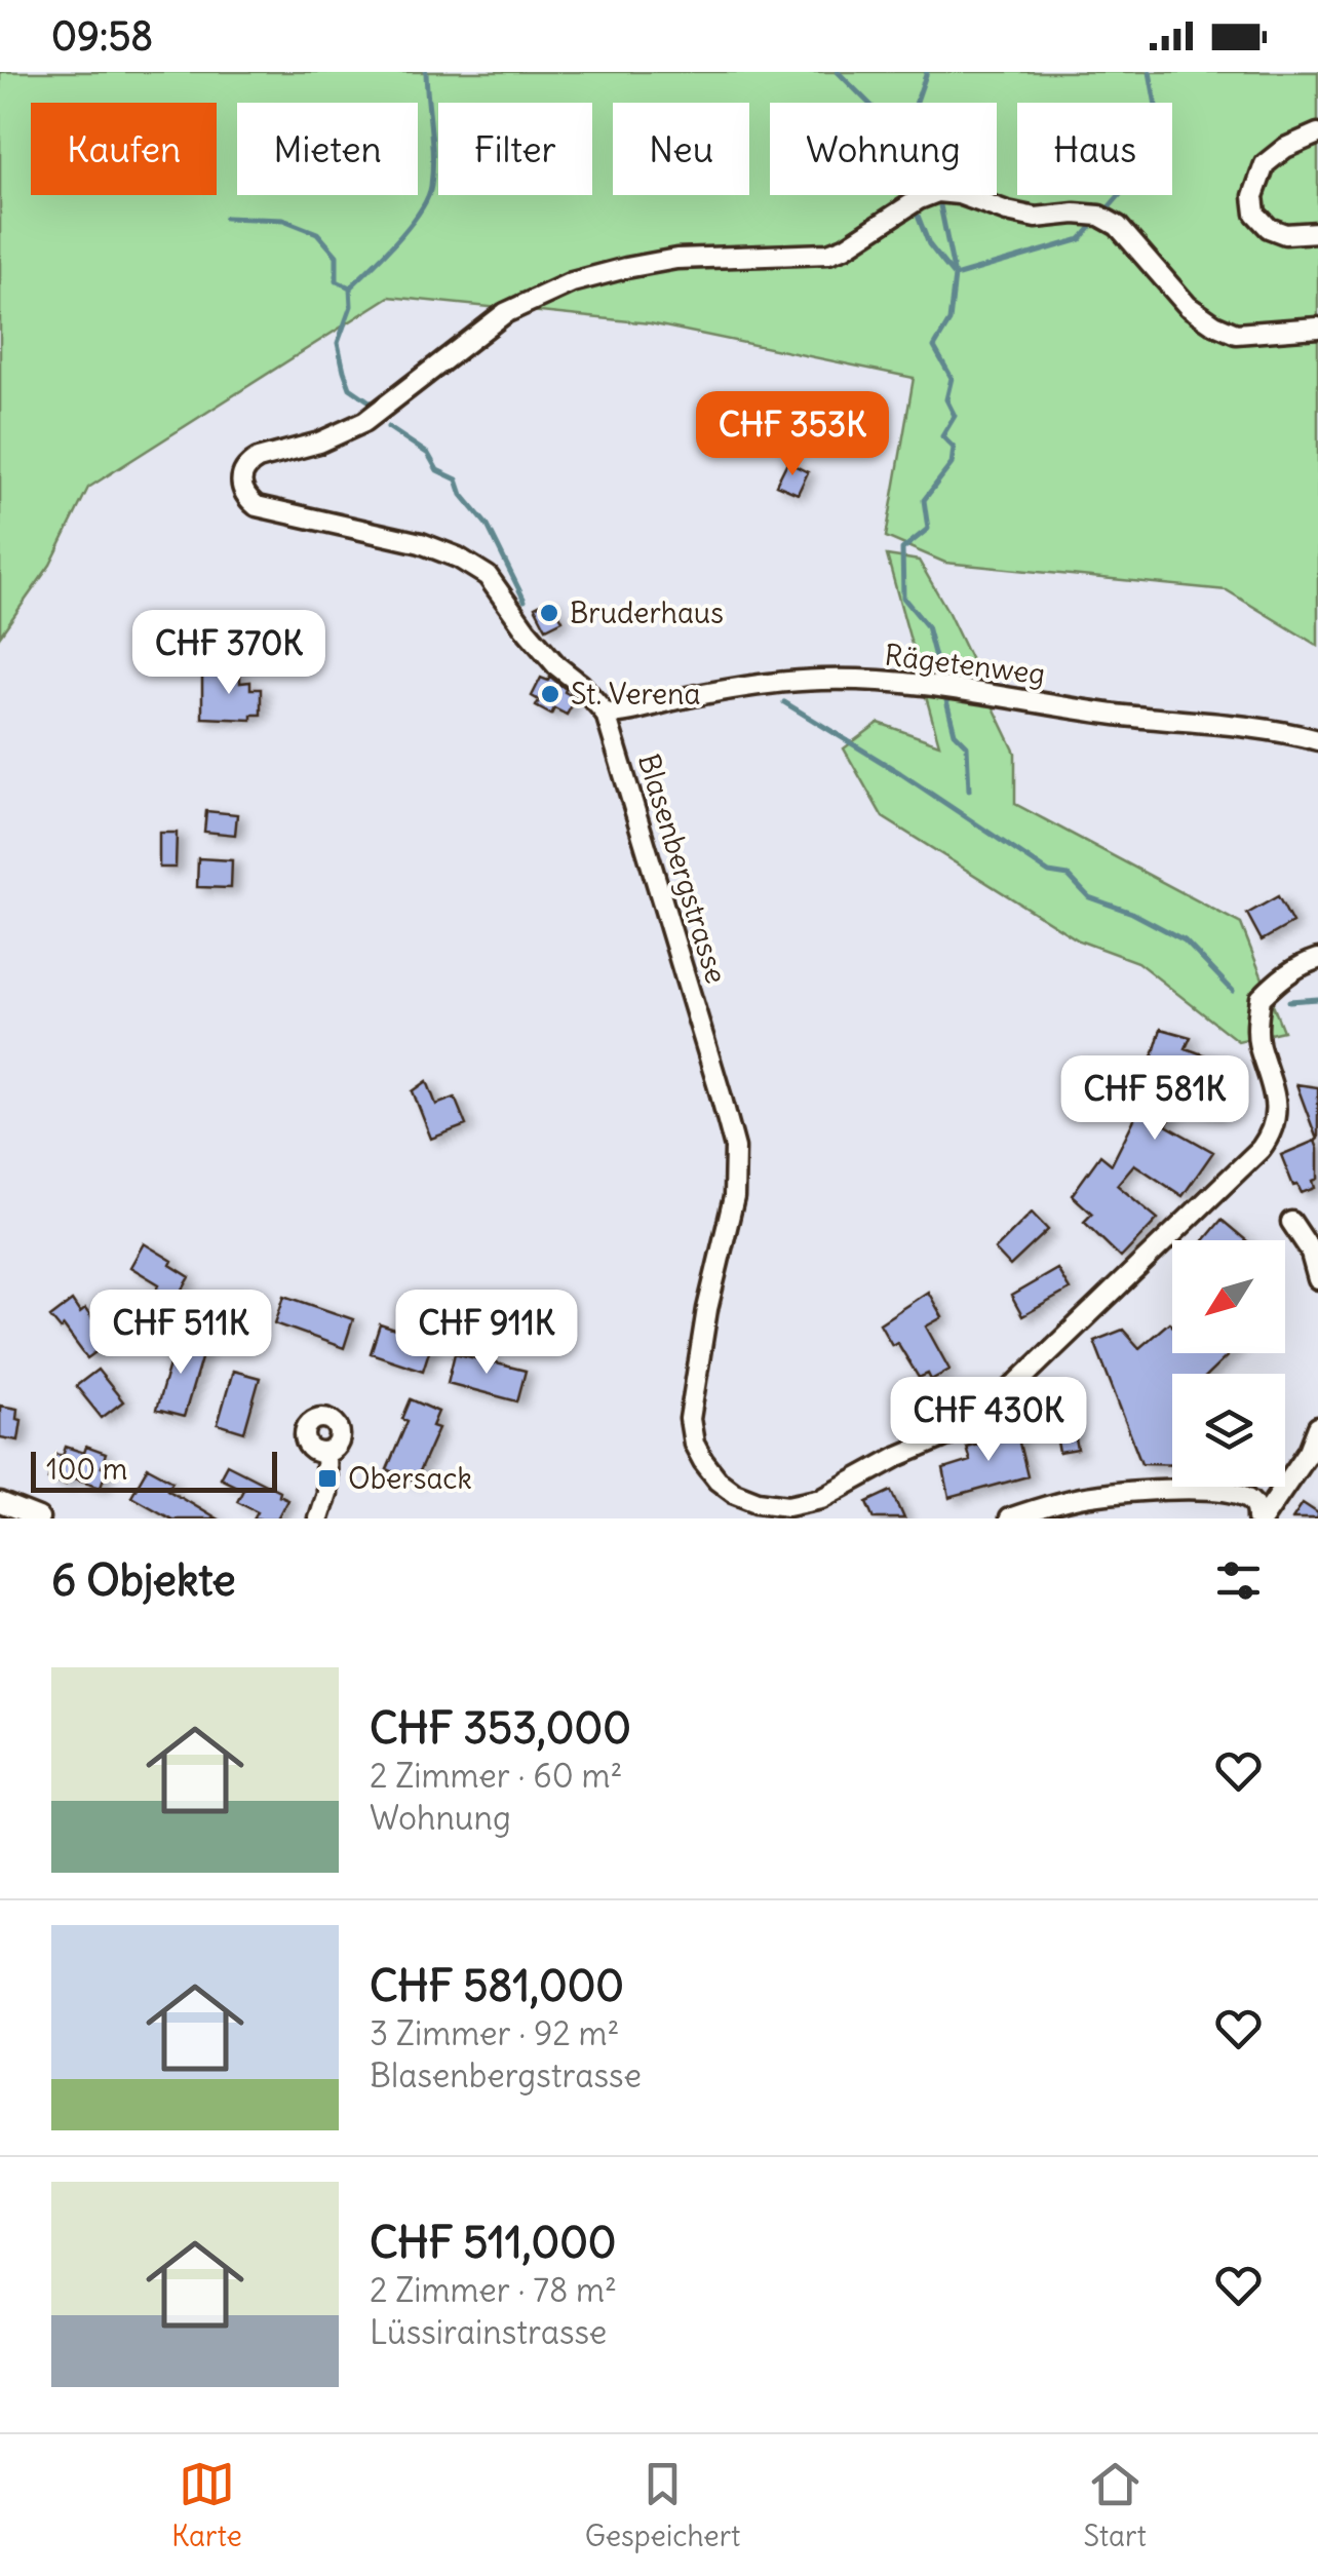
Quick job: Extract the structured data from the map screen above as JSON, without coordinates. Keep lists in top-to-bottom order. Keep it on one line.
{"streets":{"street":["Rägetenweg","Blasenbergstrasse"]},"crossings":[["Rägetenweg","Blasenbergstrasse"]],"places":{"other":["Bruderhaus","St. Verena"],"transit":["Obersack"]},"scale_bar":"100 m","north":"bottom left","page":{"status":"09:58","chip":["Kaufen","Mieten","Filter","Neu","Wohnung","Haus"],"price":["CHF 353K","CHF 370K","CHF 581K","CHF 511K","CHF 911K","CHF 430K"],"scale":"100 m","heading":"6 Objekte","list":[{"name":"CHF 353,000","note":"2 Zimmer · 60 m² · Wohnung"},{"name":"CHF 581,000","note":"3 Zimmer · 92 m² · Blasenbergstrasse"},{"name":"CHF 511,000","note":"2 Zimmer · 78 m² · Lüssirainstrasse"}],"tabs":["Karte","Gespeichert","Start"]}}
